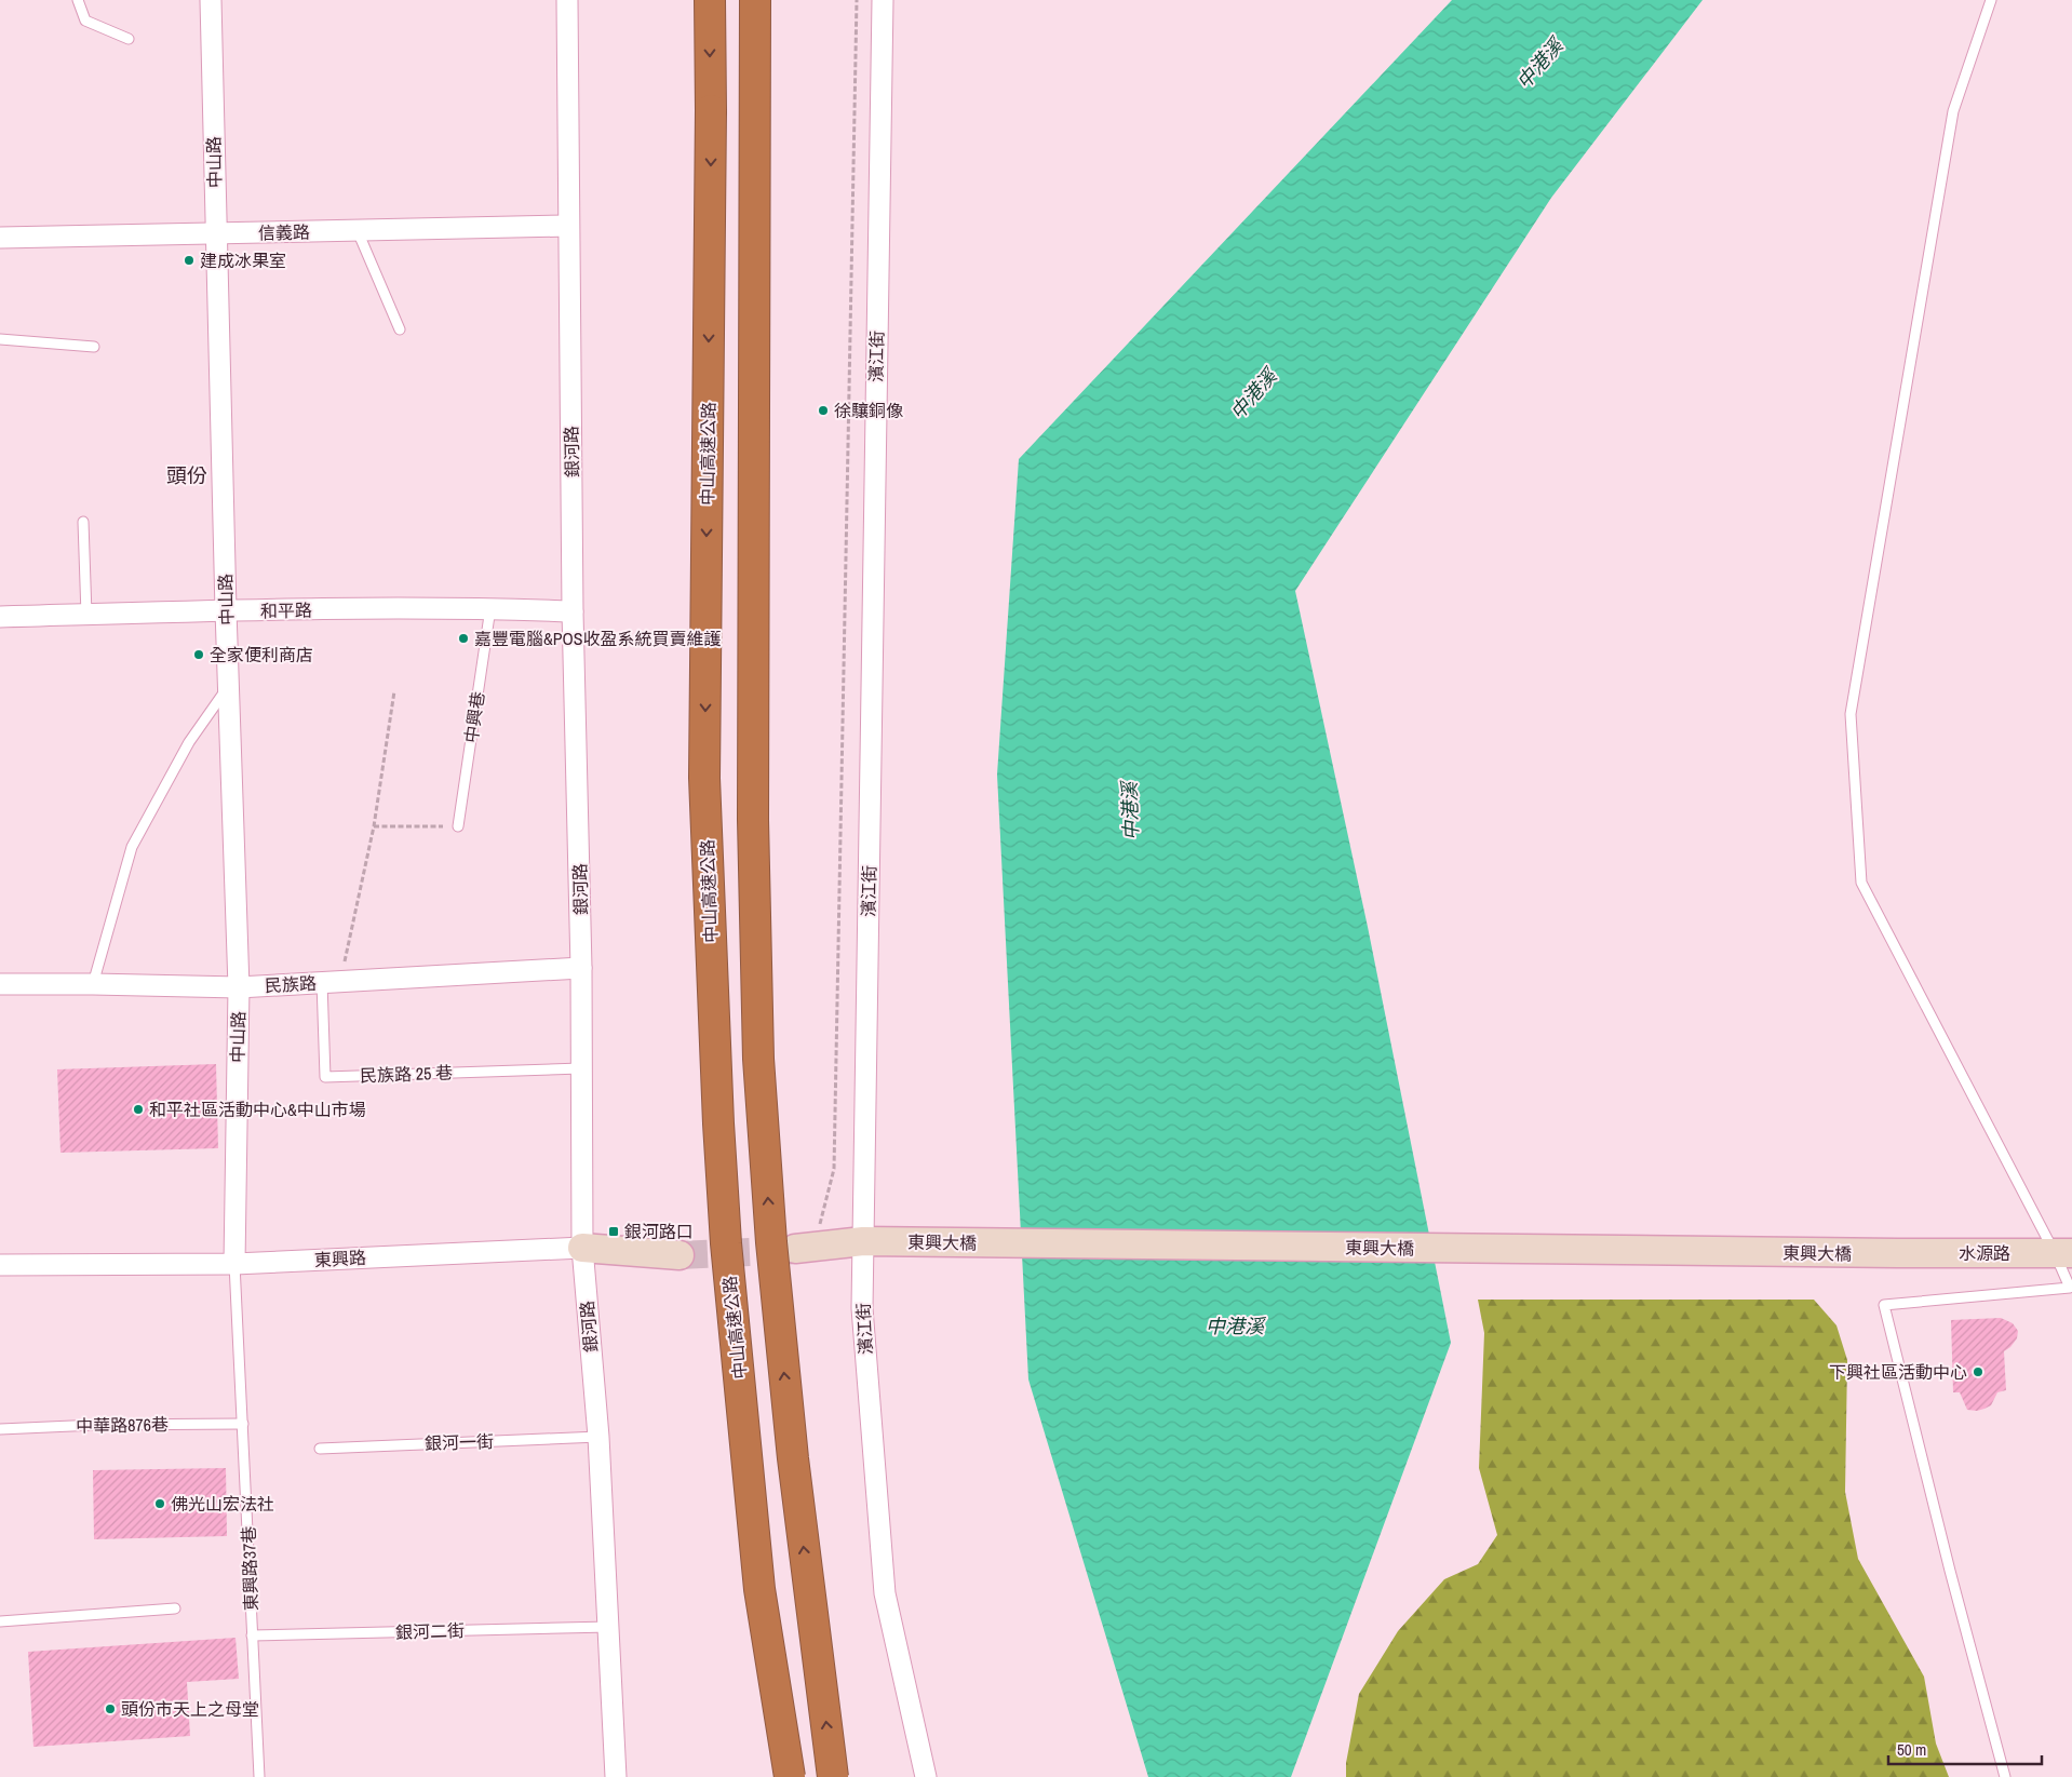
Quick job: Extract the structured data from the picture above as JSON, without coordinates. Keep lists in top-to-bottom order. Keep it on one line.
{"streets":{"highway":["中山高速公路"],"street":["中山路","信義路","濱江街","銀河路","和平路","民族路","東興大橋","水源路","東興路"],"lane":["中興巷","民族路 25 巷","中華路876巷","銀河一街","東興路37巷","銀河二街"]},"crossings":[["中山路","信義路"],["中山路","和平路"],["中山路","民族路"],["中山路","東興路"],["中山路","東興路37巷"],["信義路","銀河路"],["濱江街","東興大橋"],["銀河路","和平路"],["銀河路","民族路"],["銀河路","民族路 25 巷"],["銀河路","東興路"],["銀河路","銀河一街"],["銀河路","銀河二街"],["和平路","中興巷"],["民族路","民族路 25 巷"],["東興大橋","水源路"],["東興路","東興路37巷"],["中華路876巷","東興路37巷"],["東興路37巷","銀河二街"]],"districts":["頭份"],"water":["中港溪"],"places":{"other":["建成冰果室","徐驤銅像","嘉豐電腦&POS收盈系統買賣維護","全家便利商店","和平社區活動中心&中山市場","下興社區活動中心","佛光山宏法社","頭份市天上之母堂"],"transit":["銀河路口"]},"scale_bar":"50 m"}
